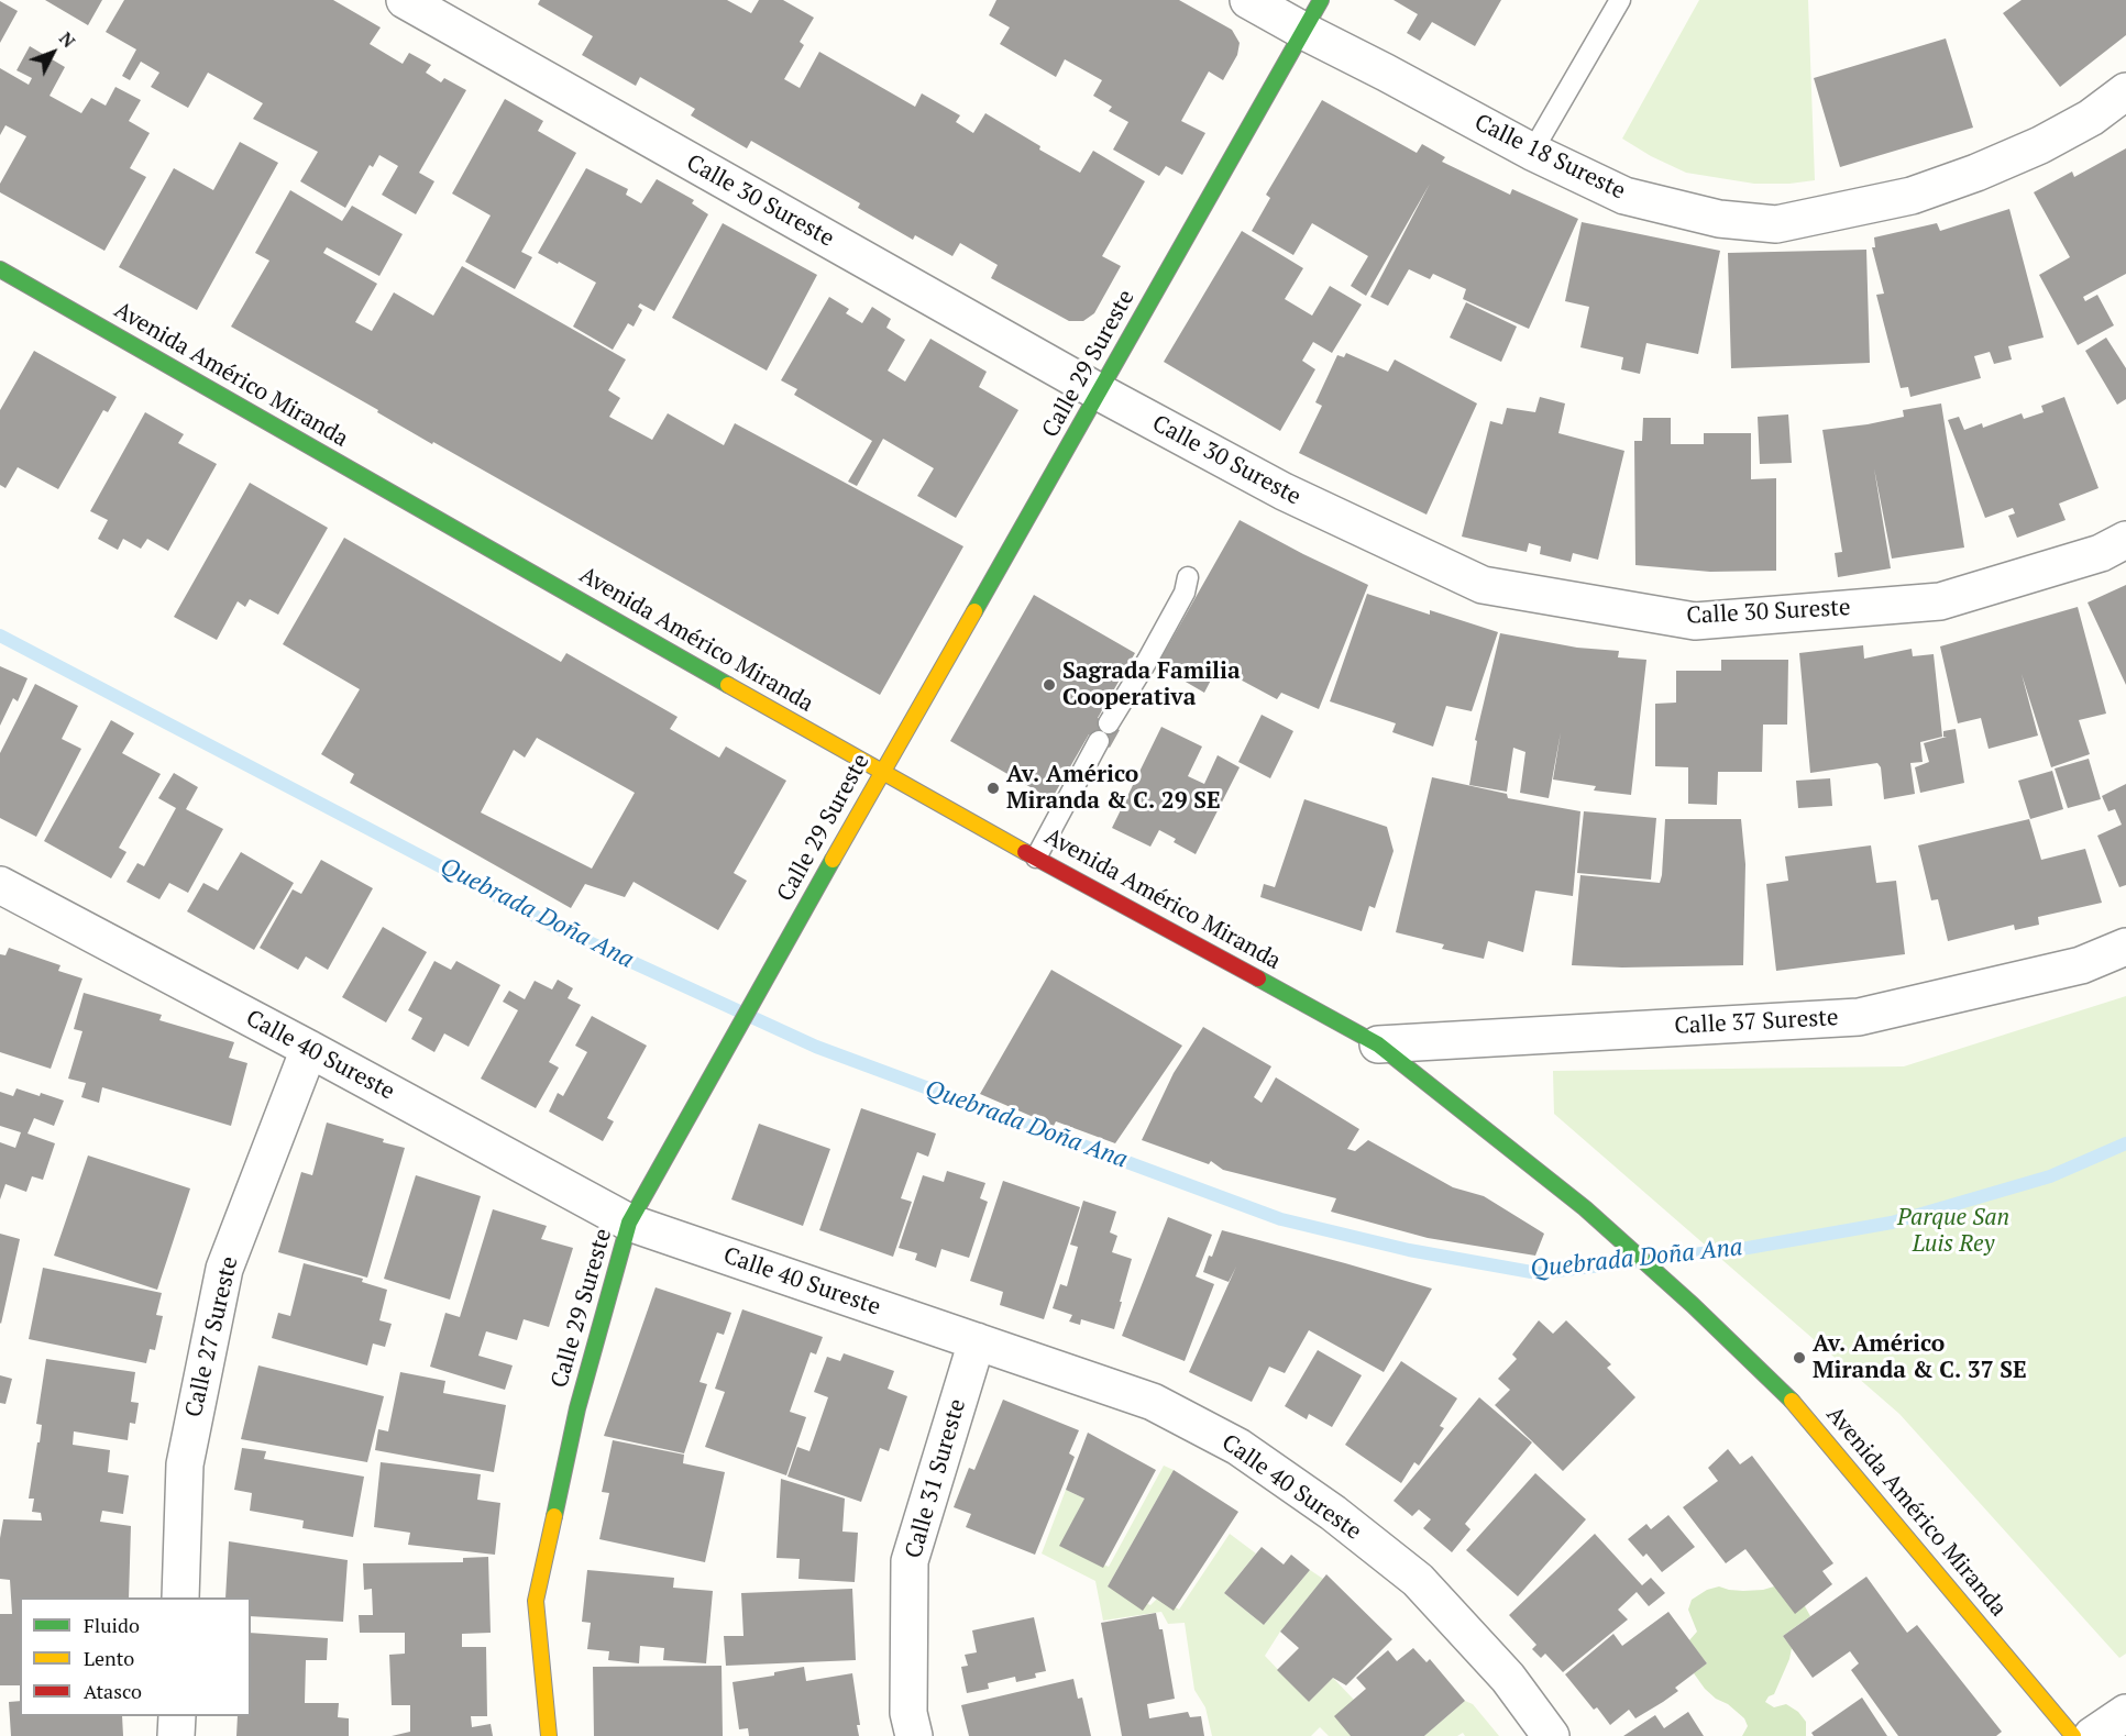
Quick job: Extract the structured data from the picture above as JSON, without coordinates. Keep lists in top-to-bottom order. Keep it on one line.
{"streets":{"street":["Calle 18 Sureste","Calle 30 Sureste","Calle 29 Sureste","Avenida Américo Miranda","Calle 37 Sureste","Calle 40 Sureste","Calle 27 Sureste","Calle 31 Sureste"]},"crossings":[["Calle 18 Sureste","Calle 29 Sureste"],["Calle 30 Sureste","Calle 29 Sureste"],["Calle 29 Sureste","Avenida Américo Miranda"],["Calle 29 Sureste","Calle 40 Sureste"],["Avenida Américo Miranda","Calle 37 Sureste"],["Calle 40 Sureste","Calle 27 Sureste"],["Calle 40 Sureste","Calle 31 Sureste"]],"water":["Quebrada Doña Ana"],"parks":["Parque San Luis Rey"],"places":["Sagrada Familia Cooperativa","Av. Américo Miranda & C. 29 SE","Av. Américo Miranda & C. 37 SE"],"legend":["Fluido","Lento","Atasco"],"north":"top right"}
